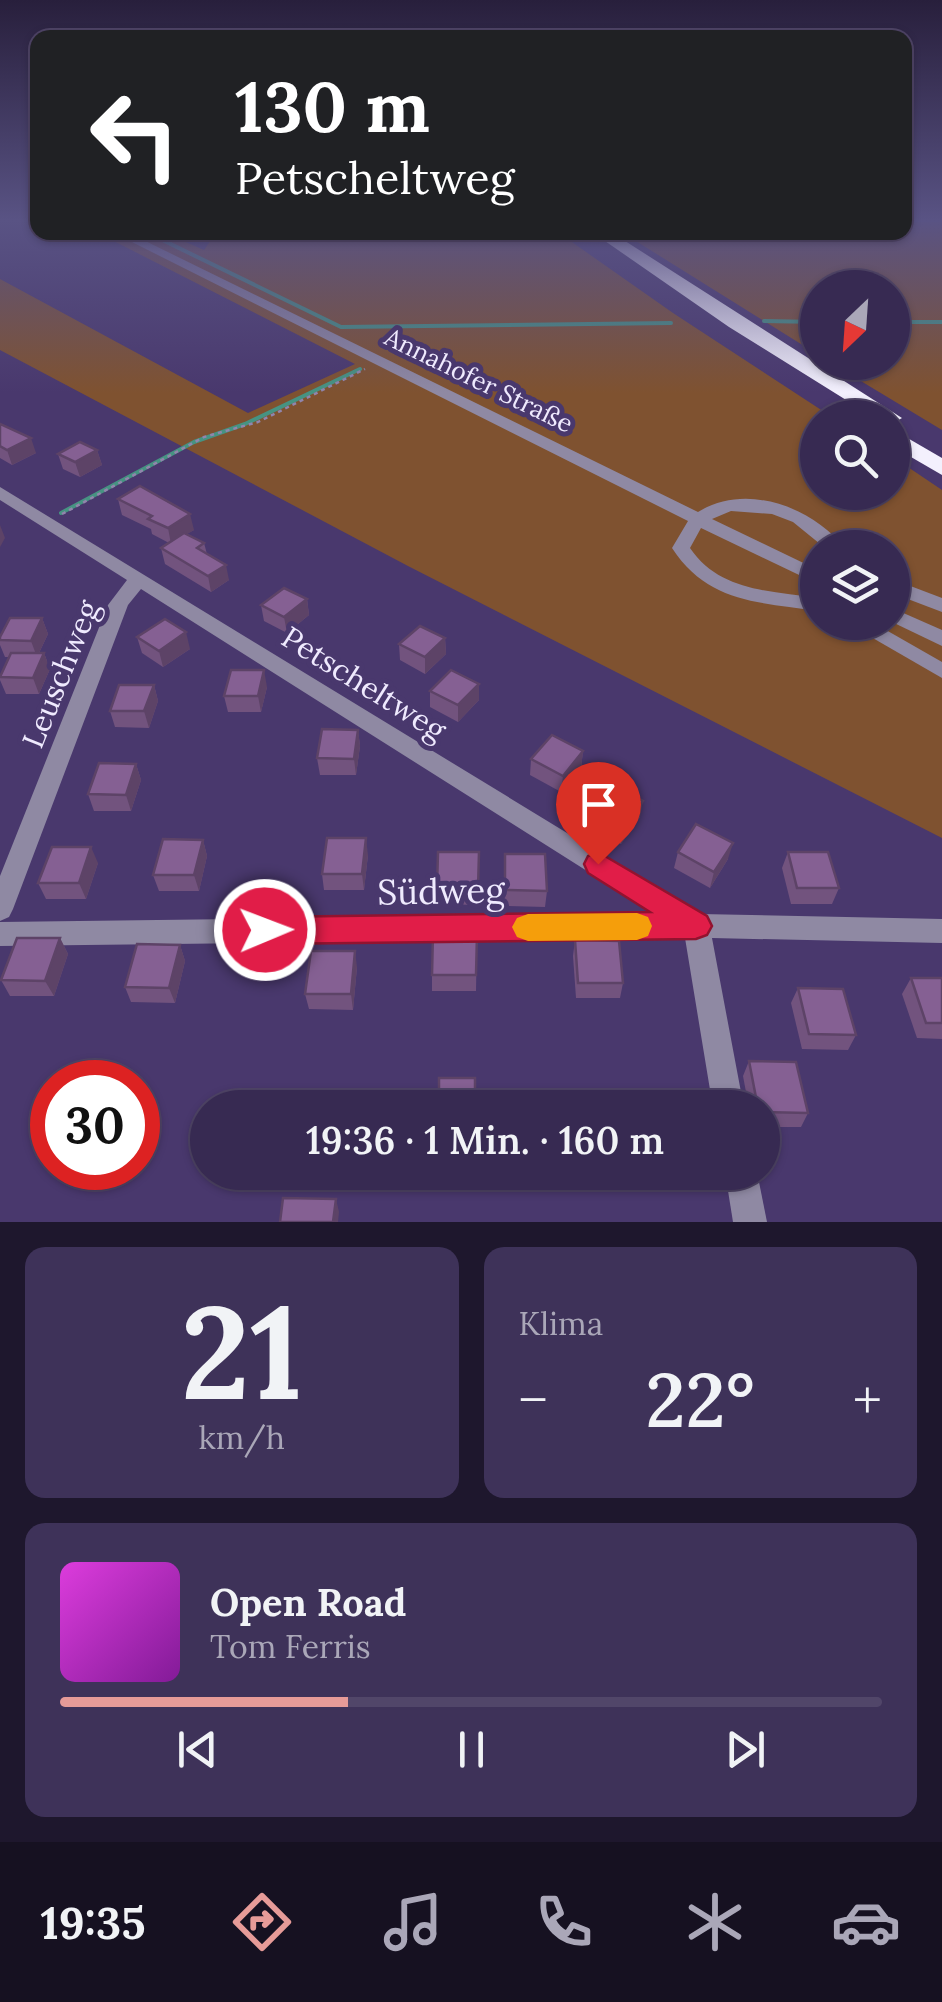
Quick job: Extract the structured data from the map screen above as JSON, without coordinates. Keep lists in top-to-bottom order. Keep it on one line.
{"streets":{"street":["Annahofer Straße","Leuschweg","Petscheltweg","Südweg"]},"crossings":[["Leuschweg","Petscheltweg"],["Petscheltweg","Südweg"]],"north":"bottom left","page":{"turn":["130 m","Petscheltweg"],"limit":"30","trip":"19:36 · 1 Min. · 160 m","tile":[["21","km/h"],"Klima"],"heat":["−","22°","+"],"song":["Open Road","Tom Ferris"],"tabs":"19:35"}}
